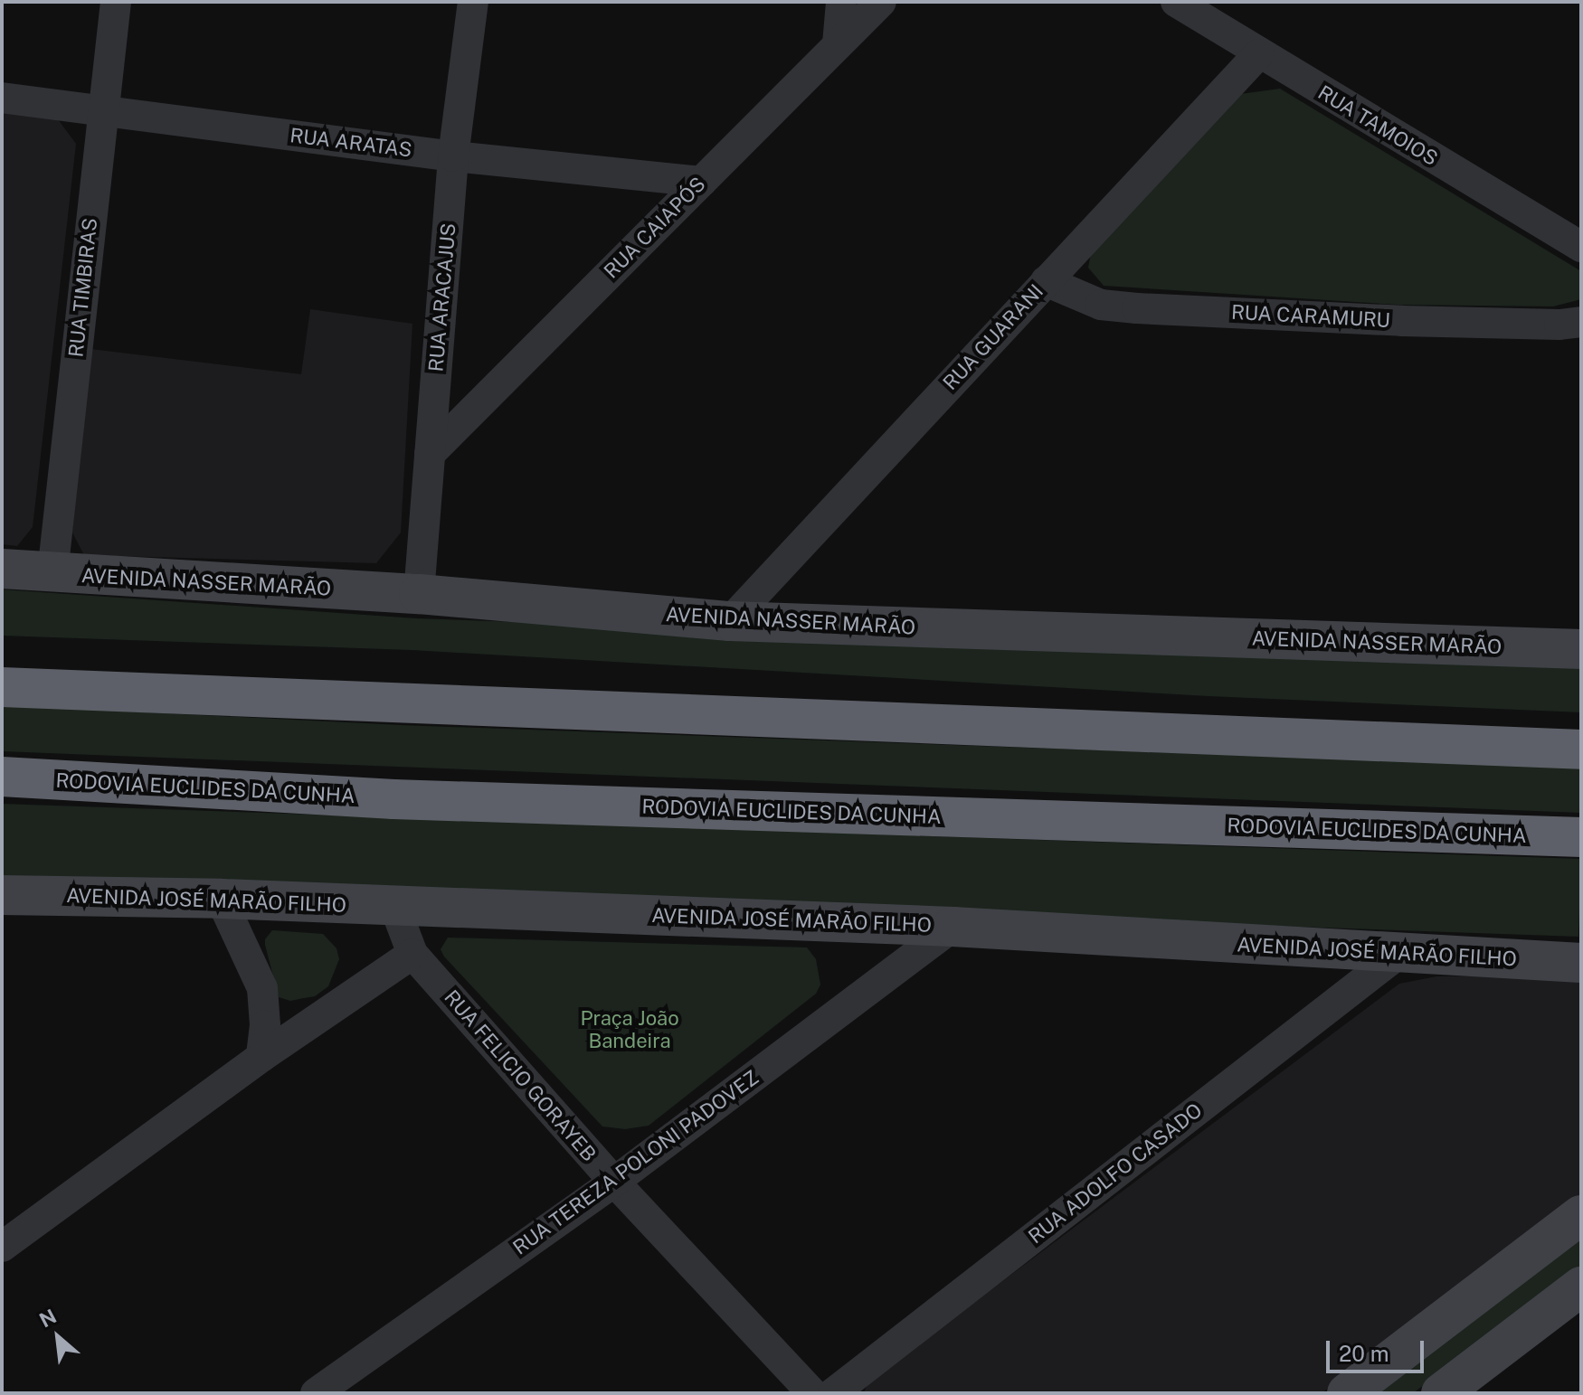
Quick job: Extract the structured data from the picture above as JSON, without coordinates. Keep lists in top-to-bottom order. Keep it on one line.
{"streets":{"highway":["RODOVIA EUCLIDES DA CUNHA"],"main road":["AVENIDA NASSER MARÃO","AVENIDA JOSÉ MARÃO FILHO"],"street":["RUA TAMOIOS","RUA ARATAS","RUA CAIAPÓS","RUA TIMBIRAS","RUA ARACAJUS","RUA CARAMURU","RUA GUARANI","RUA FELICIO GORAYEB","RUA TEREZA POLONI PADOVEZ","RUA ADOLFO CASADO"]},"crossings":[["RUA TAMOIOS","RUA GUARANI"],["RUA ARATAS","RUA CAIAPÓS"],["RUA ARATAS","RUA TIMBIRAS"],["RUA ARATAS","RUA ARACAJUS"],["RUA CAIAPÓS","RUA ARACAJUS"],["RUA TIMBIRAS","AVENIDA NASSER MARÃO"],["RUA ARACAJUS","AVENIDA NASSER MARÃO"],["RUA CARAMURU","RUA GUARANI"],["RUA GUARANI","AVENIDA NASSER MARÃO"],["AVENIDA JOSÉ MARÃO FILHO","RUA FELICIO GORAYEB"],["AVENIDA JOSÉ MARÃO FILHO","RUA TEREZA POLONI PADOVEZ"],["AVENIDA JOSÉ MARÃO FILHO","RUA ADOLFO CASADO"],["RUA FELICIO GORAYEB","RUA TEREZA POLONI PADOVEZ"]],"parks":["Praça João Bandeira"],"scale_bar":"20 m","north":"top left"}
